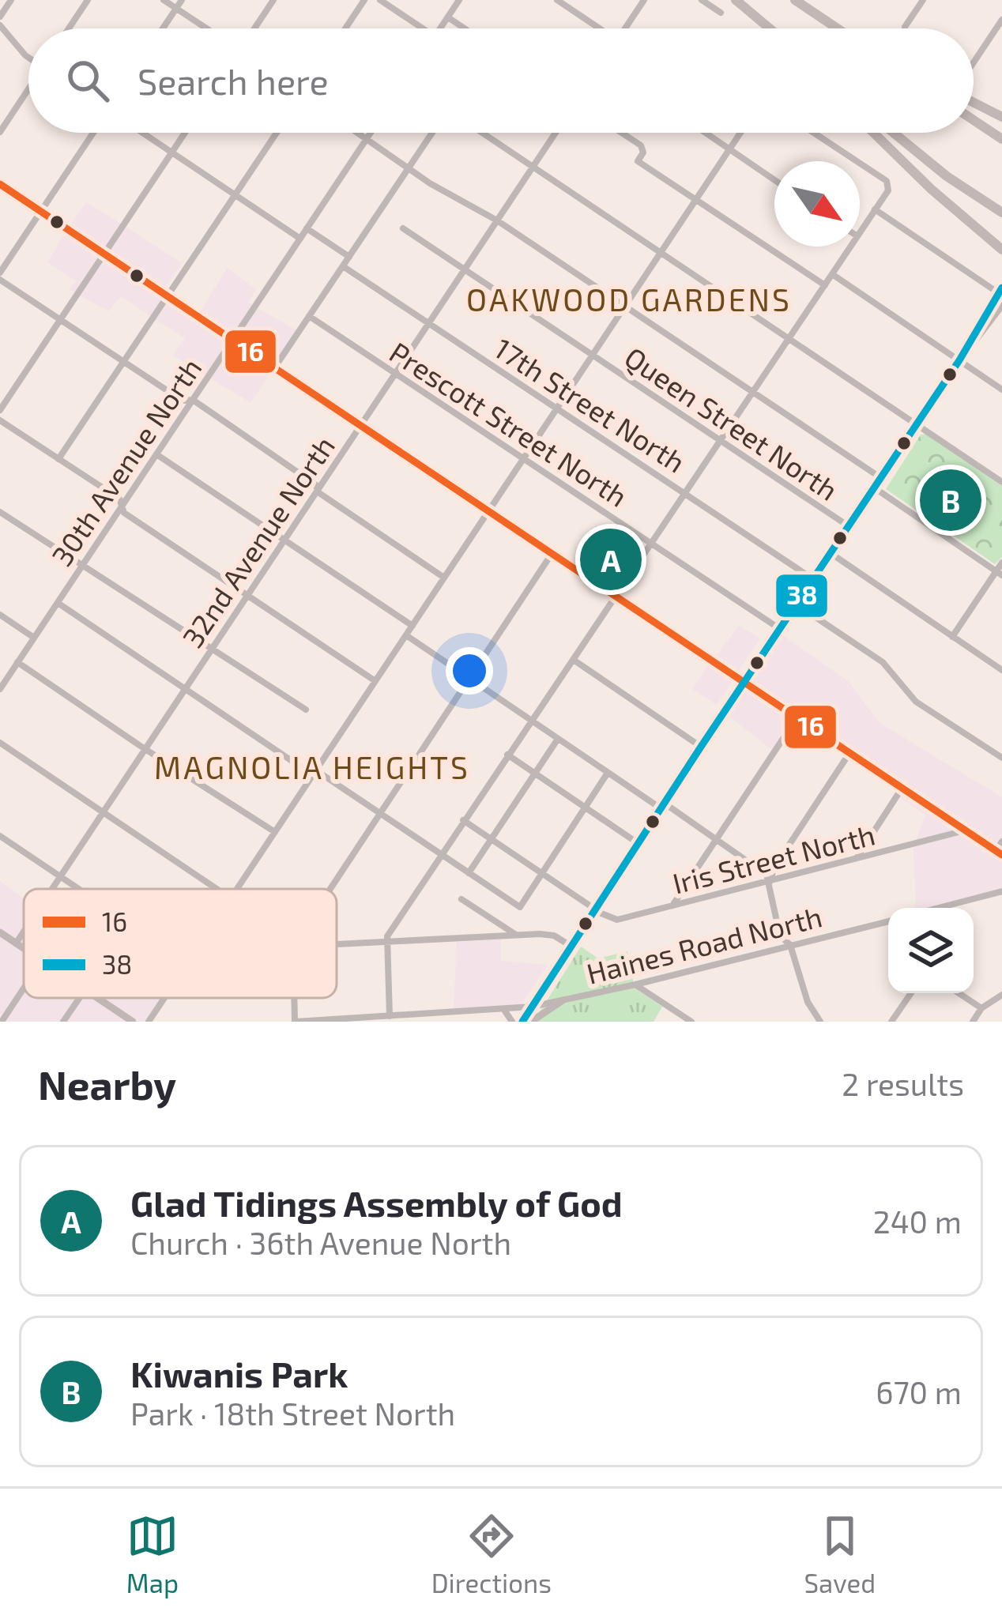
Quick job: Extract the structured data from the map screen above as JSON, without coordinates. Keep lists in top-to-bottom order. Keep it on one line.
{"streets":{"street":["17th Street North","Queen Street North","Prescott Street North","30th Avenue North","32nd Avenue North","Iris Street North","Haines Road North"]},"crossings":[["17th Street North","32nd Avenue North"],["Queen Street North","32nd Avenue North"],["Prescott Street North","32nd Avenue North"]],"districts":["OAKWOOD GARDENS","MAGNOLIA HEIGHTS"],"lines":["transit line 16","transit line 38"],"legend":["16","38"],"north":"bottom right","page":{"search":"Search here","pins":["B","A"],"heading":["Nearby","2 results"],"list":[{"mark":"A","name":"Glad Tidings Assembly of God","note":"Church · 36th Avenue North","value":"240 m"},{"mark":"B","name":"Kiwanis Park","note":"Park · 18th Street North","value":"670 m"}],"nav":["Map","Directions","Saved"]}}
